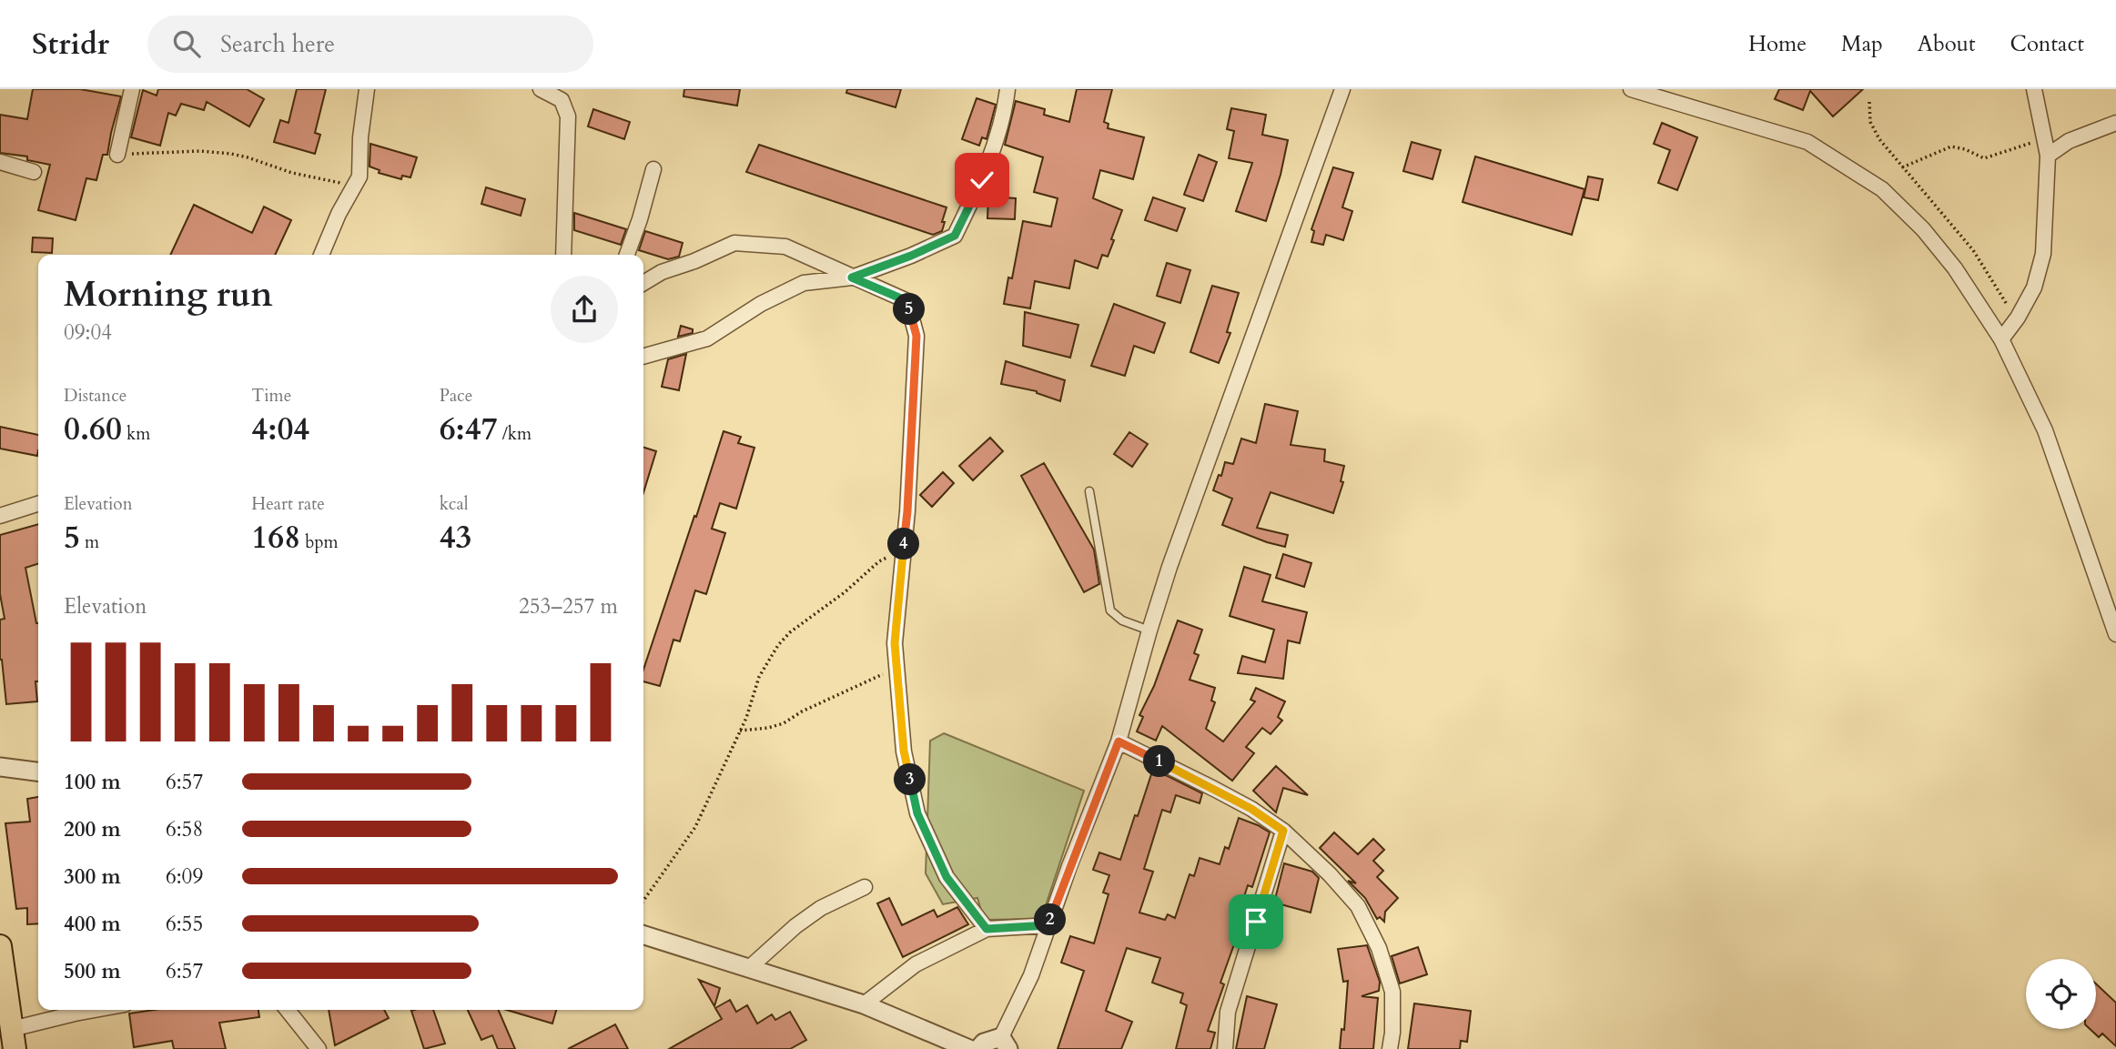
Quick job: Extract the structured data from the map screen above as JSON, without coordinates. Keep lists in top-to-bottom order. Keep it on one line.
{"page":{"header":"Stridr","search":"Search here","nav":["Home","Map","About","Contact"],"heading":["Morning run","09:04"],"pins":["5","4","1","3","2"],"stats":[["Distance","0.60 km"],["Time","4:04"],["Pace","6:47 /km"],["Elevation","5 m"],["Heart rate","168 bpm"],["kcal","43"]],"chart":["Elevation","253–257 m"],"list":[{"name":"100 m","note":"6:57"},{"name":"200 m","note":"6:58"},{"name":"300 m","note":"6:09"},{"name":"400 m","note":"6:55"},{"name":"500 m","note":"6:57"}]}}
